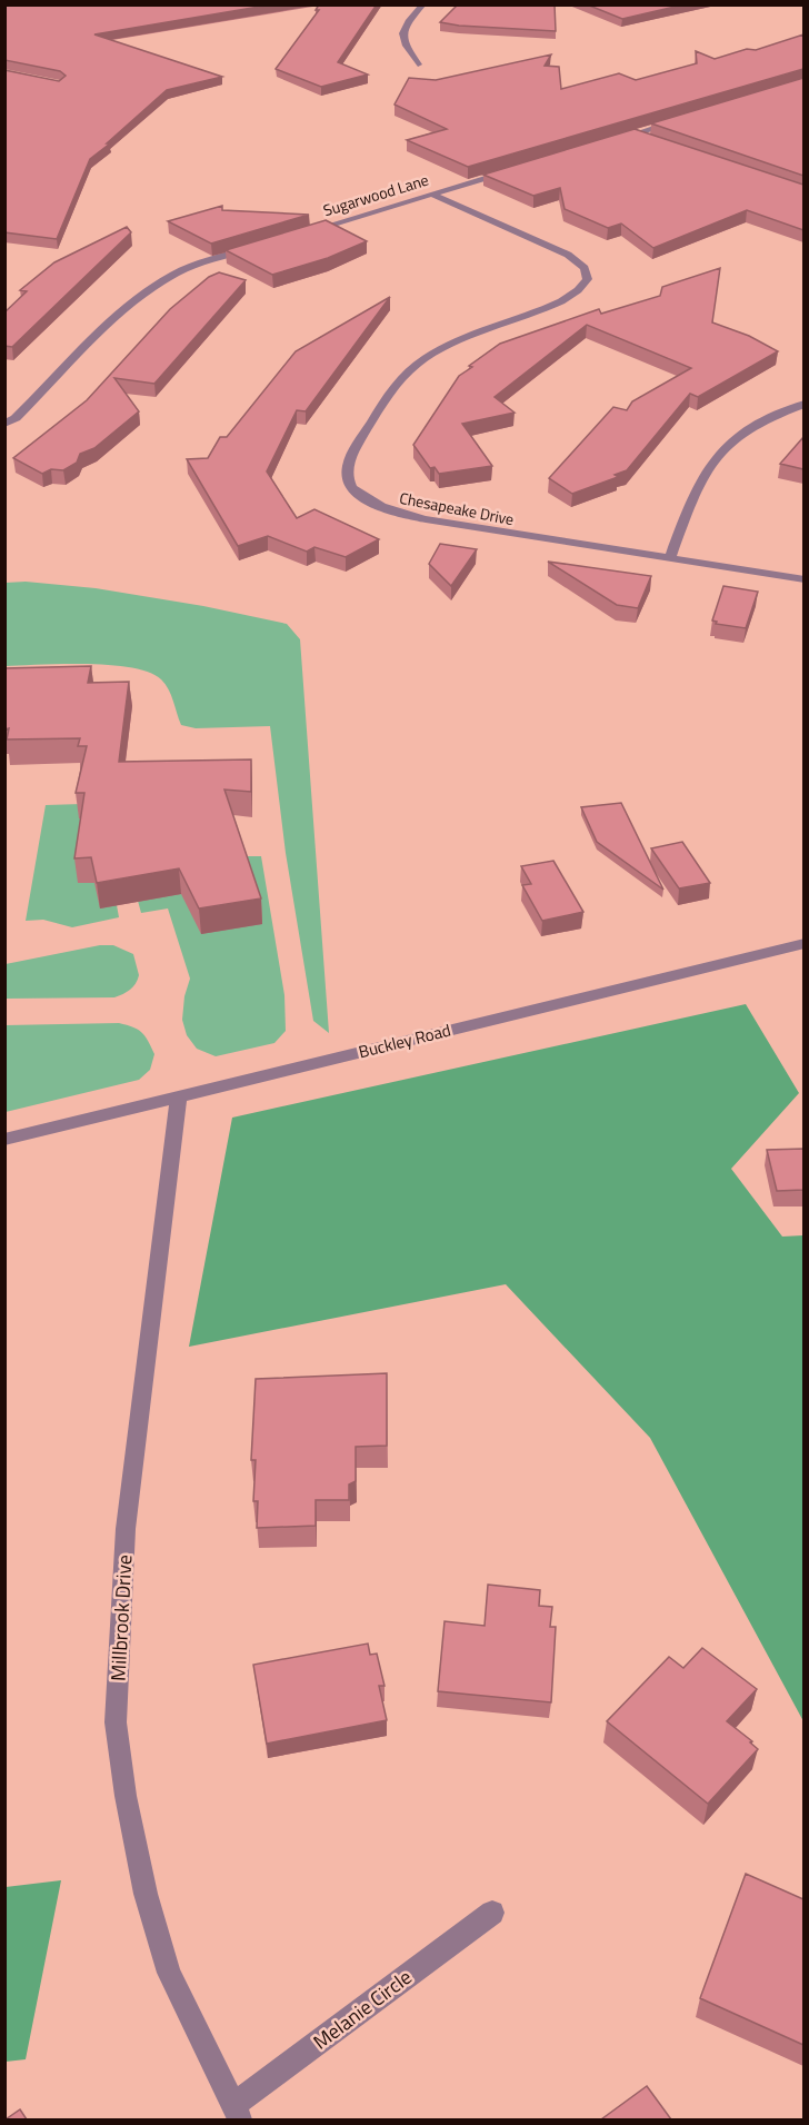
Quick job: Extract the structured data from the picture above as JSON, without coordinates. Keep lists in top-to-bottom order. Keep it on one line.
{"streets":{"street":["Sugarwood Lane","Chesapeake Drive","Buckley Road","Millbrook Drive","Melanie Circle"]},"crossings":[["Sugarwood Lane","Chesapeake Drive"],["Buckley Road","Millbrook Drive"],["Millbrook Drive","Melanie Circle"]]}
